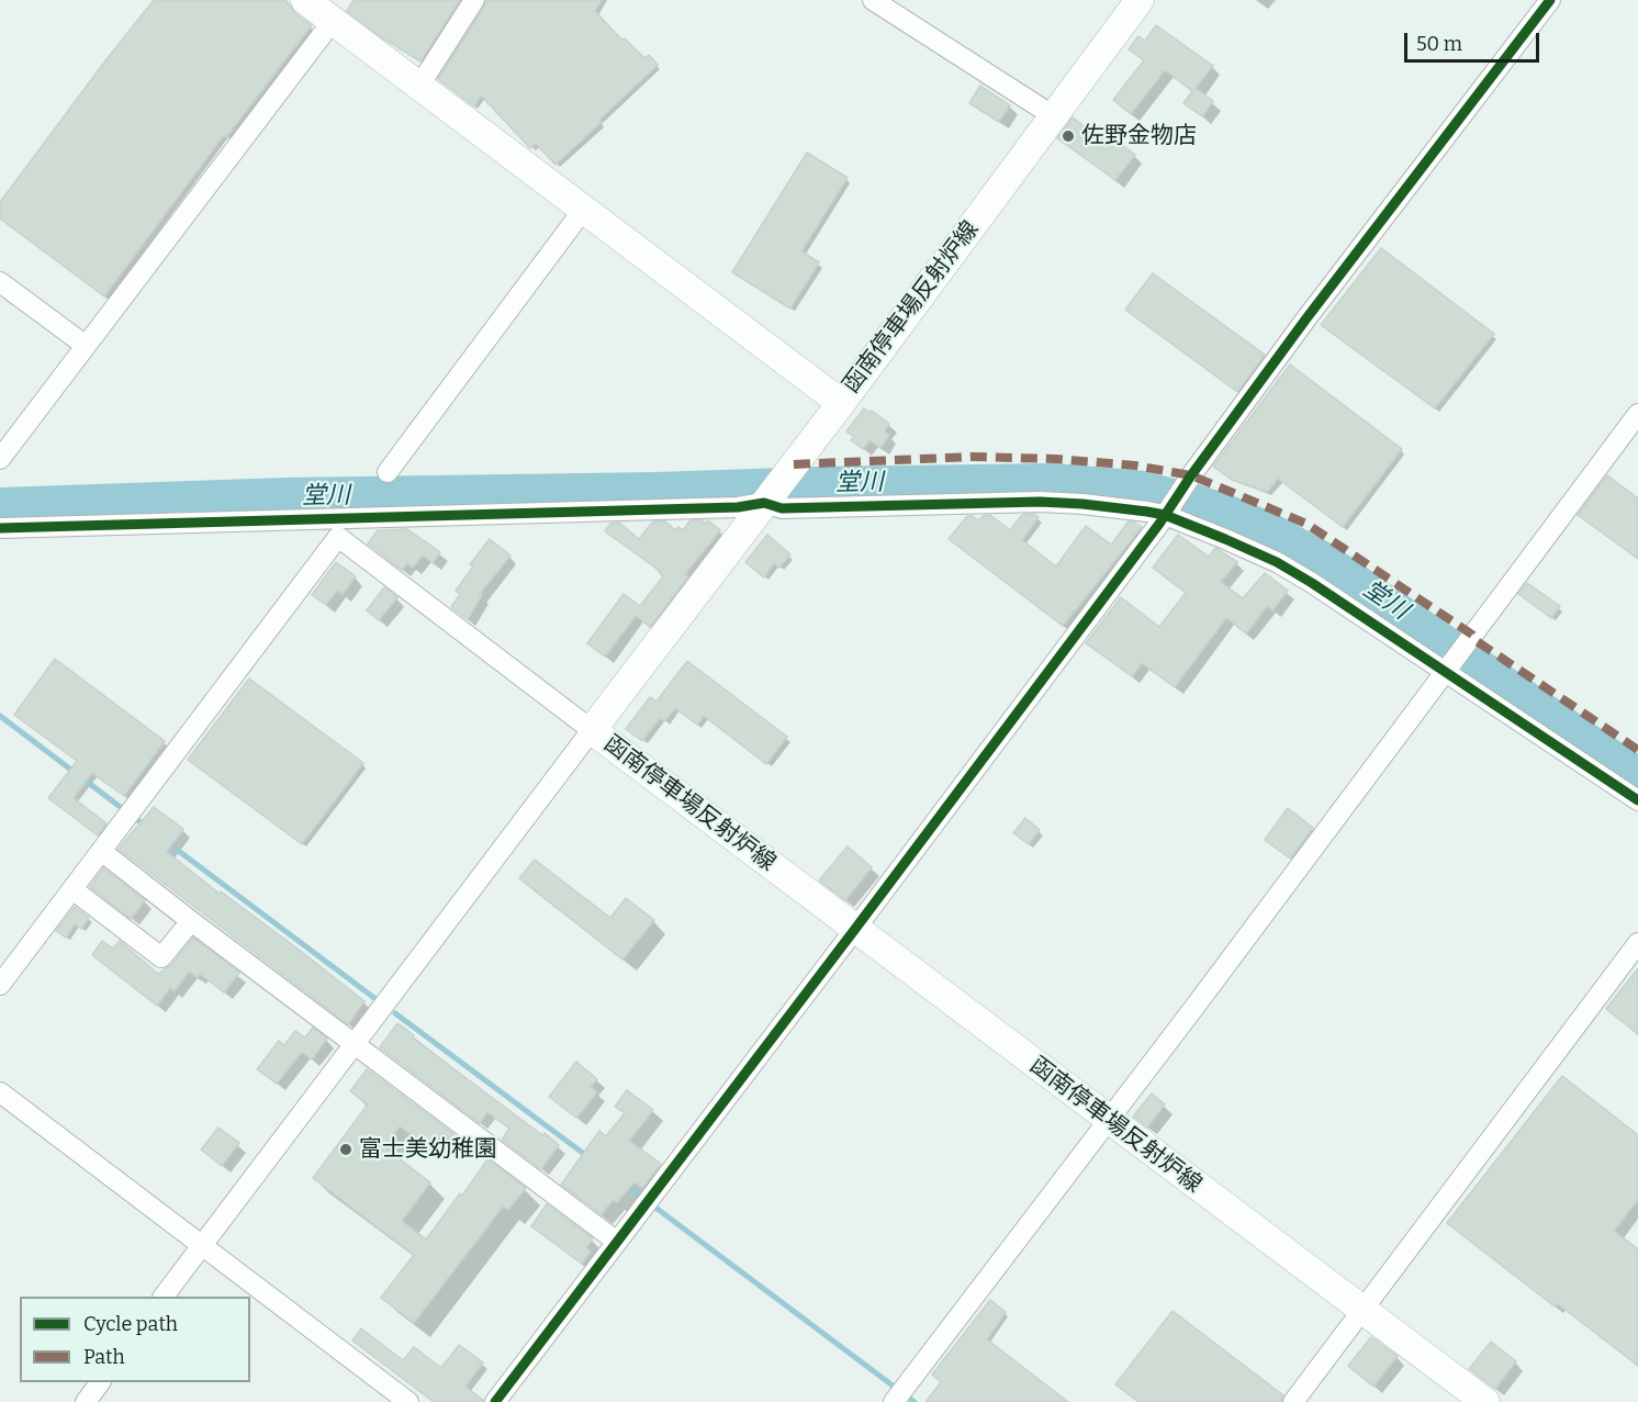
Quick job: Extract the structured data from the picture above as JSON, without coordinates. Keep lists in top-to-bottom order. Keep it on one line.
{"streets":{"main road":["函南停車場反射炉線"]},"water":["堂川"],"places":["佐野金物店","富士美幼稚園"],"legend":["Cycle path","Path"],"scale_bar":"50 m"}
